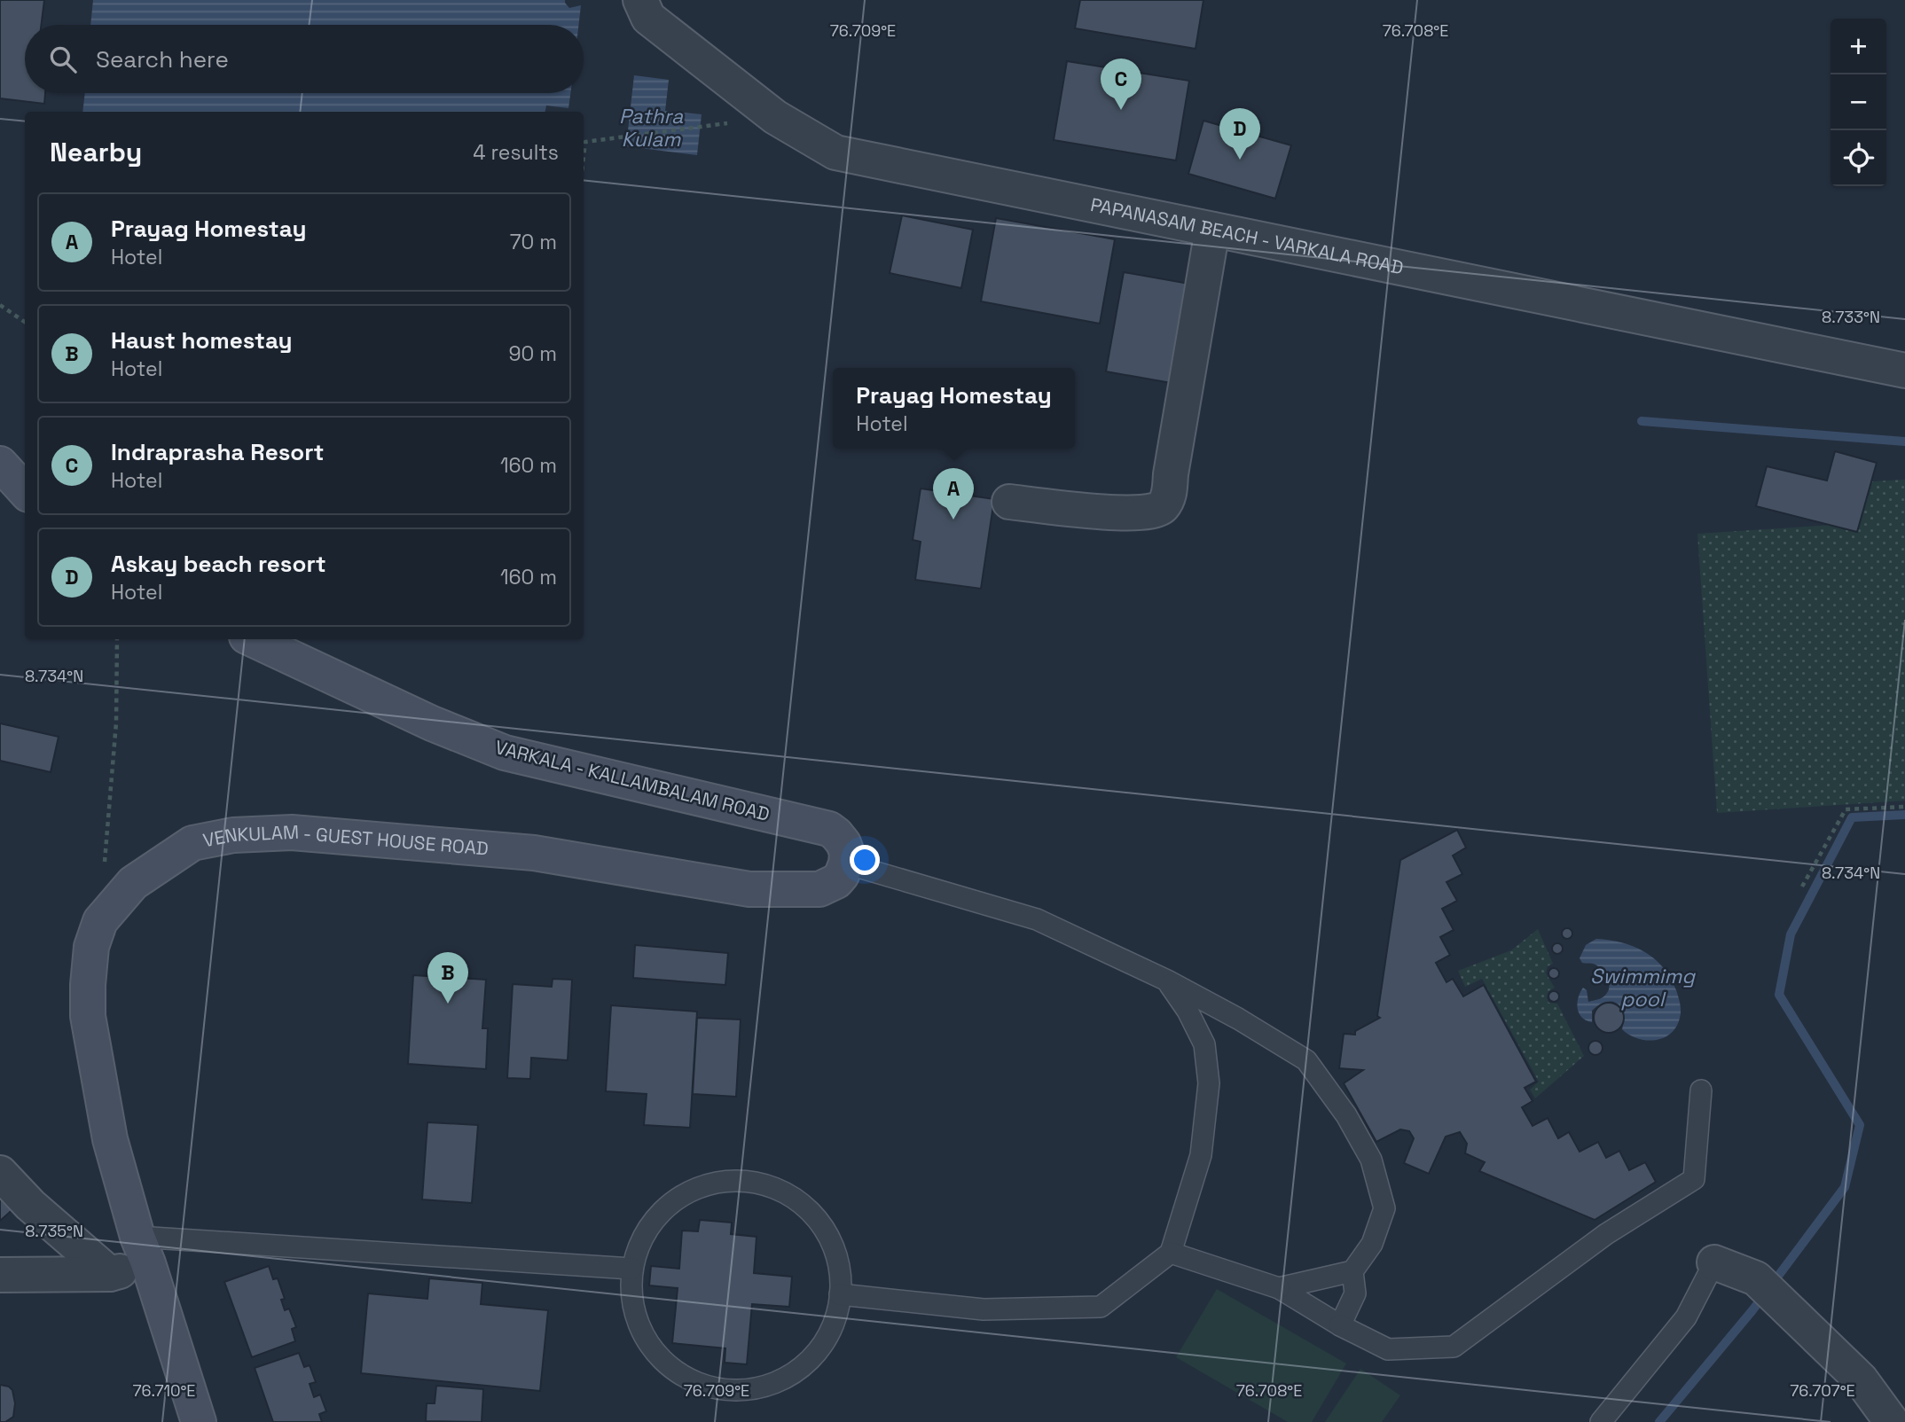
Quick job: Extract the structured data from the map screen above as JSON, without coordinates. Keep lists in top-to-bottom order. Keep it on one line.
{"streets":{"main road":["VARKALA - KALLAMBALAM ROAD","VENKULAM - GUEST HOUSE ROAD"],"street":["PAPANASAM BEACH - VARKALA ROAD"]},"crossings":[["VARKALA - KALLAMBALAM ROAD","VENKULAM - GUEST HOUSE ROAD"]],"water":["Pathra Kulam","Swimmimg pool"],"page":{"map_buttons":["+","−"],"search":"Search here","pins":["C","D","A","B"],"heading":["Nearby","4 results"],"list":[{"mark":"A","name":"Prayag Homestay","note":"Hotel","value":"70 m"},{"mark":"B","name":"Haust homestay","note":"Hotel","value":"90 m"},{"mark":"C","name":"Indraprasha Resort","note":"Hotel","value":"160 m"},{"mark":"D","name":"Askay beach resort","note":"Hotel","value":"160 m"}],"popup":["Prayag Homestay","Hotel"]},"coordinates":["76.709°E","76.708°E","8.733°N","8.734°N","8.735°N","76.710°E","76.707°E"]}
